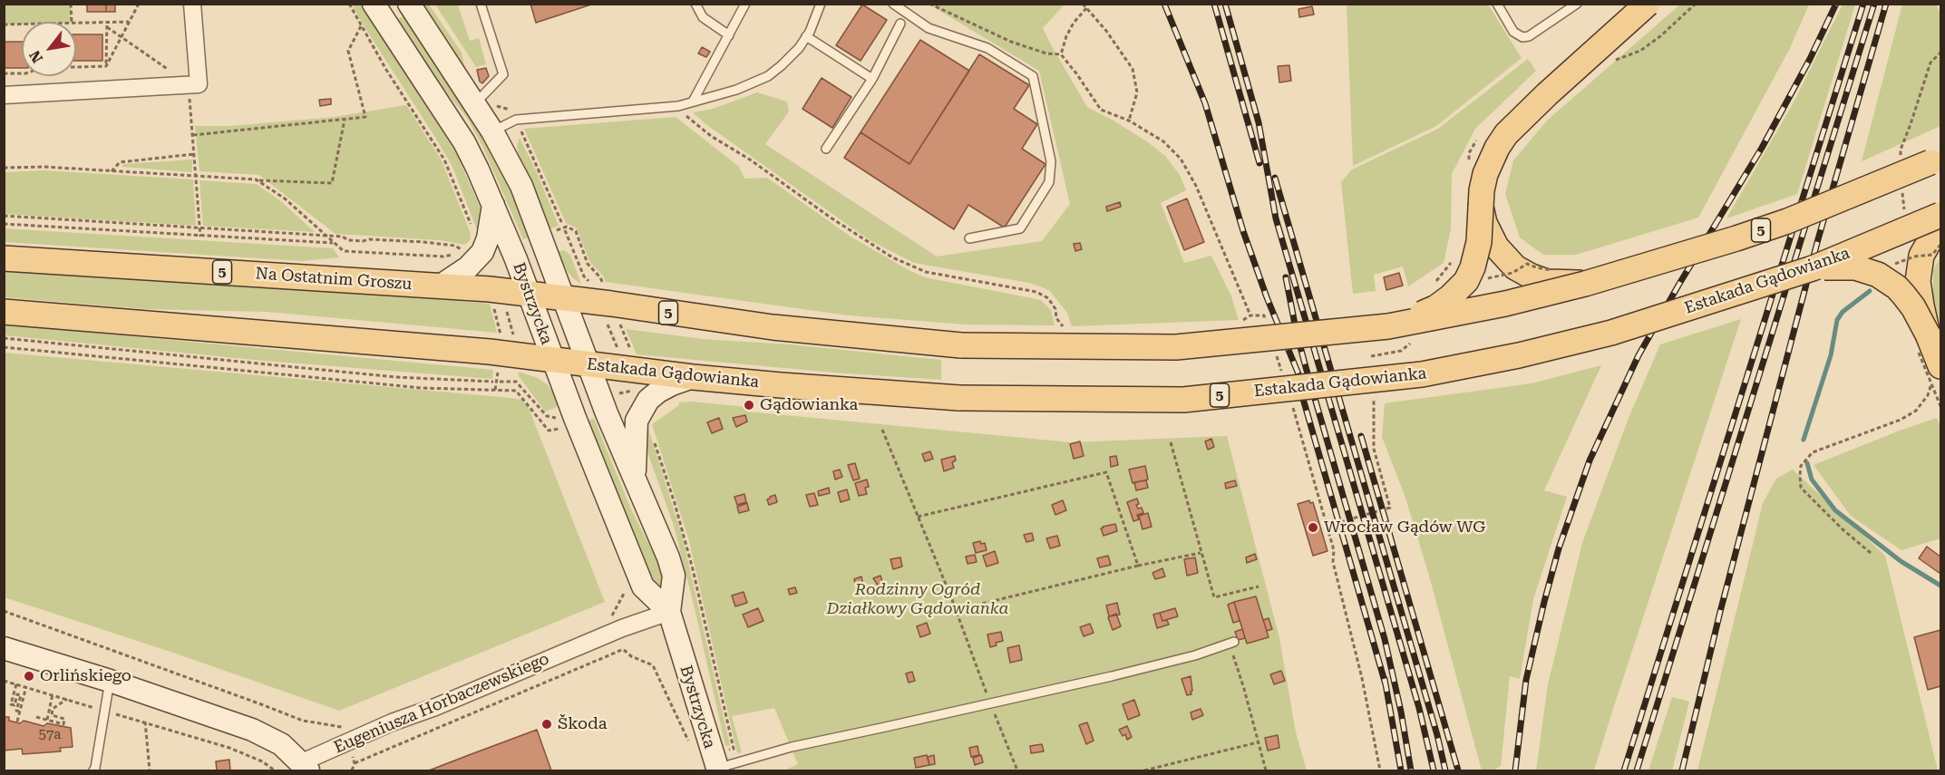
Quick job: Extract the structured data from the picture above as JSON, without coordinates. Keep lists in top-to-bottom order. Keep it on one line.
{"streets":{"main road":["5","Na Ostatnim Groszu","Estakada Gądowianka"],"street":["Bystrzycka","Eugeniusza Horbaczewskiego"]},"crossings":[["5","Na Ostatnim Groszu"],["5","Estakada Gądowianka"],["5","Bystrzycka"],["Na Ostatnim Groszu","Bystrzycka"],["Estakada Gądowianka","Bystrzycka"],["Bystrzycka","Eugeniusza Horbaczewskiego"]],"parks":["Rodzinny Ogród Działkowy Gądowianka"],"places":["Gądowianka","Wrocław Gądów WG","Orlińskiego","Škoda"],"house_numbers":["57a"],"north":"bottom left"}
